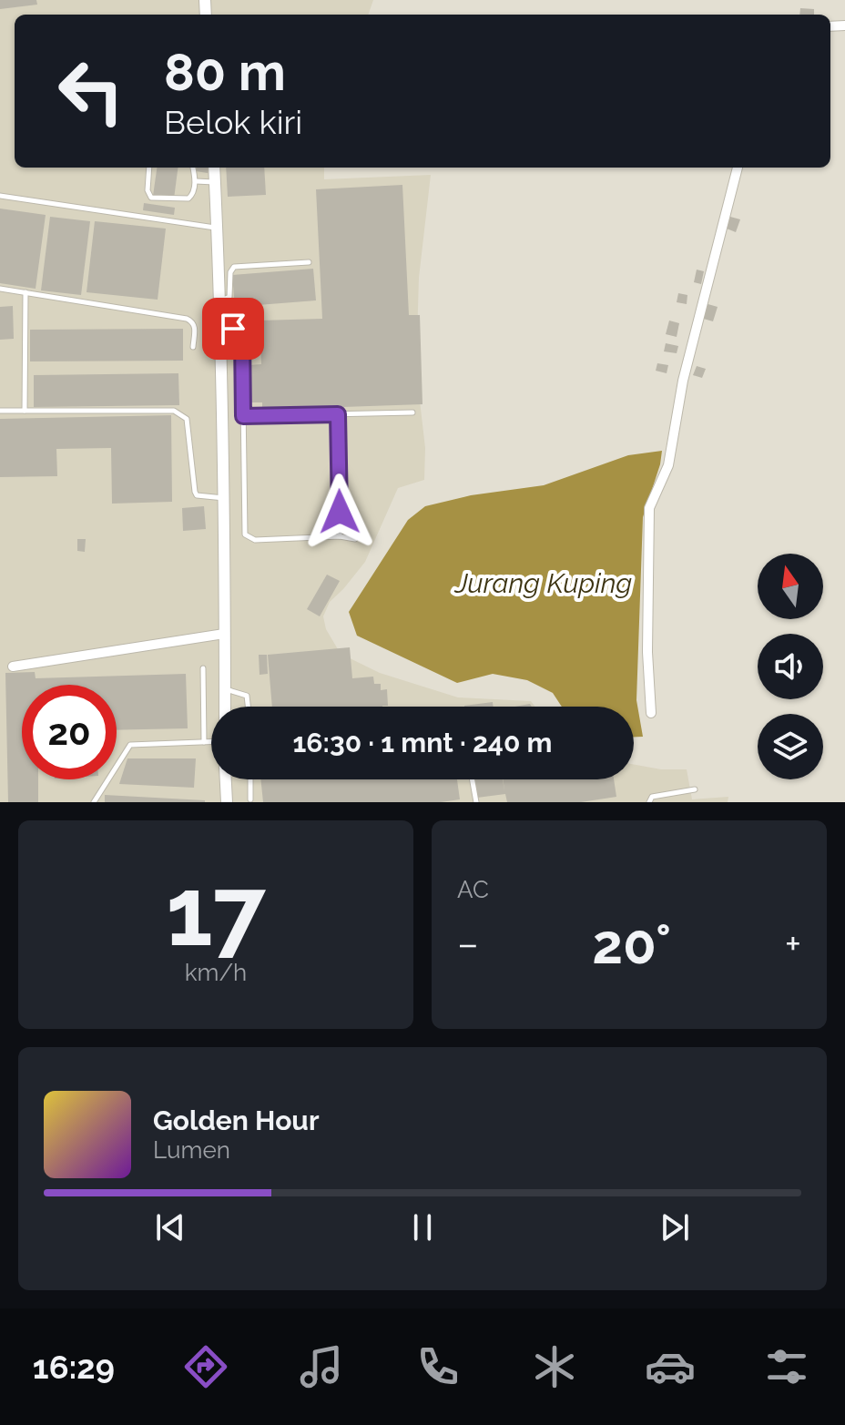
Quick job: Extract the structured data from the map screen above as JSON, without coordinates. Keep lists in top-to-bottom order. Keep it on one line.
{"water":["Jurang Kuping"],"north":"top","page":{"turn":["80 m","Belok kiri"],"limit":"20","trip":"16:30 · 1 mnt · 240 m","tile":[["17","km/h"],"AC"],"heat":["−","20°","+"],"song":["Golden Hour","Lumen"],"tabs":"16:29"}}
